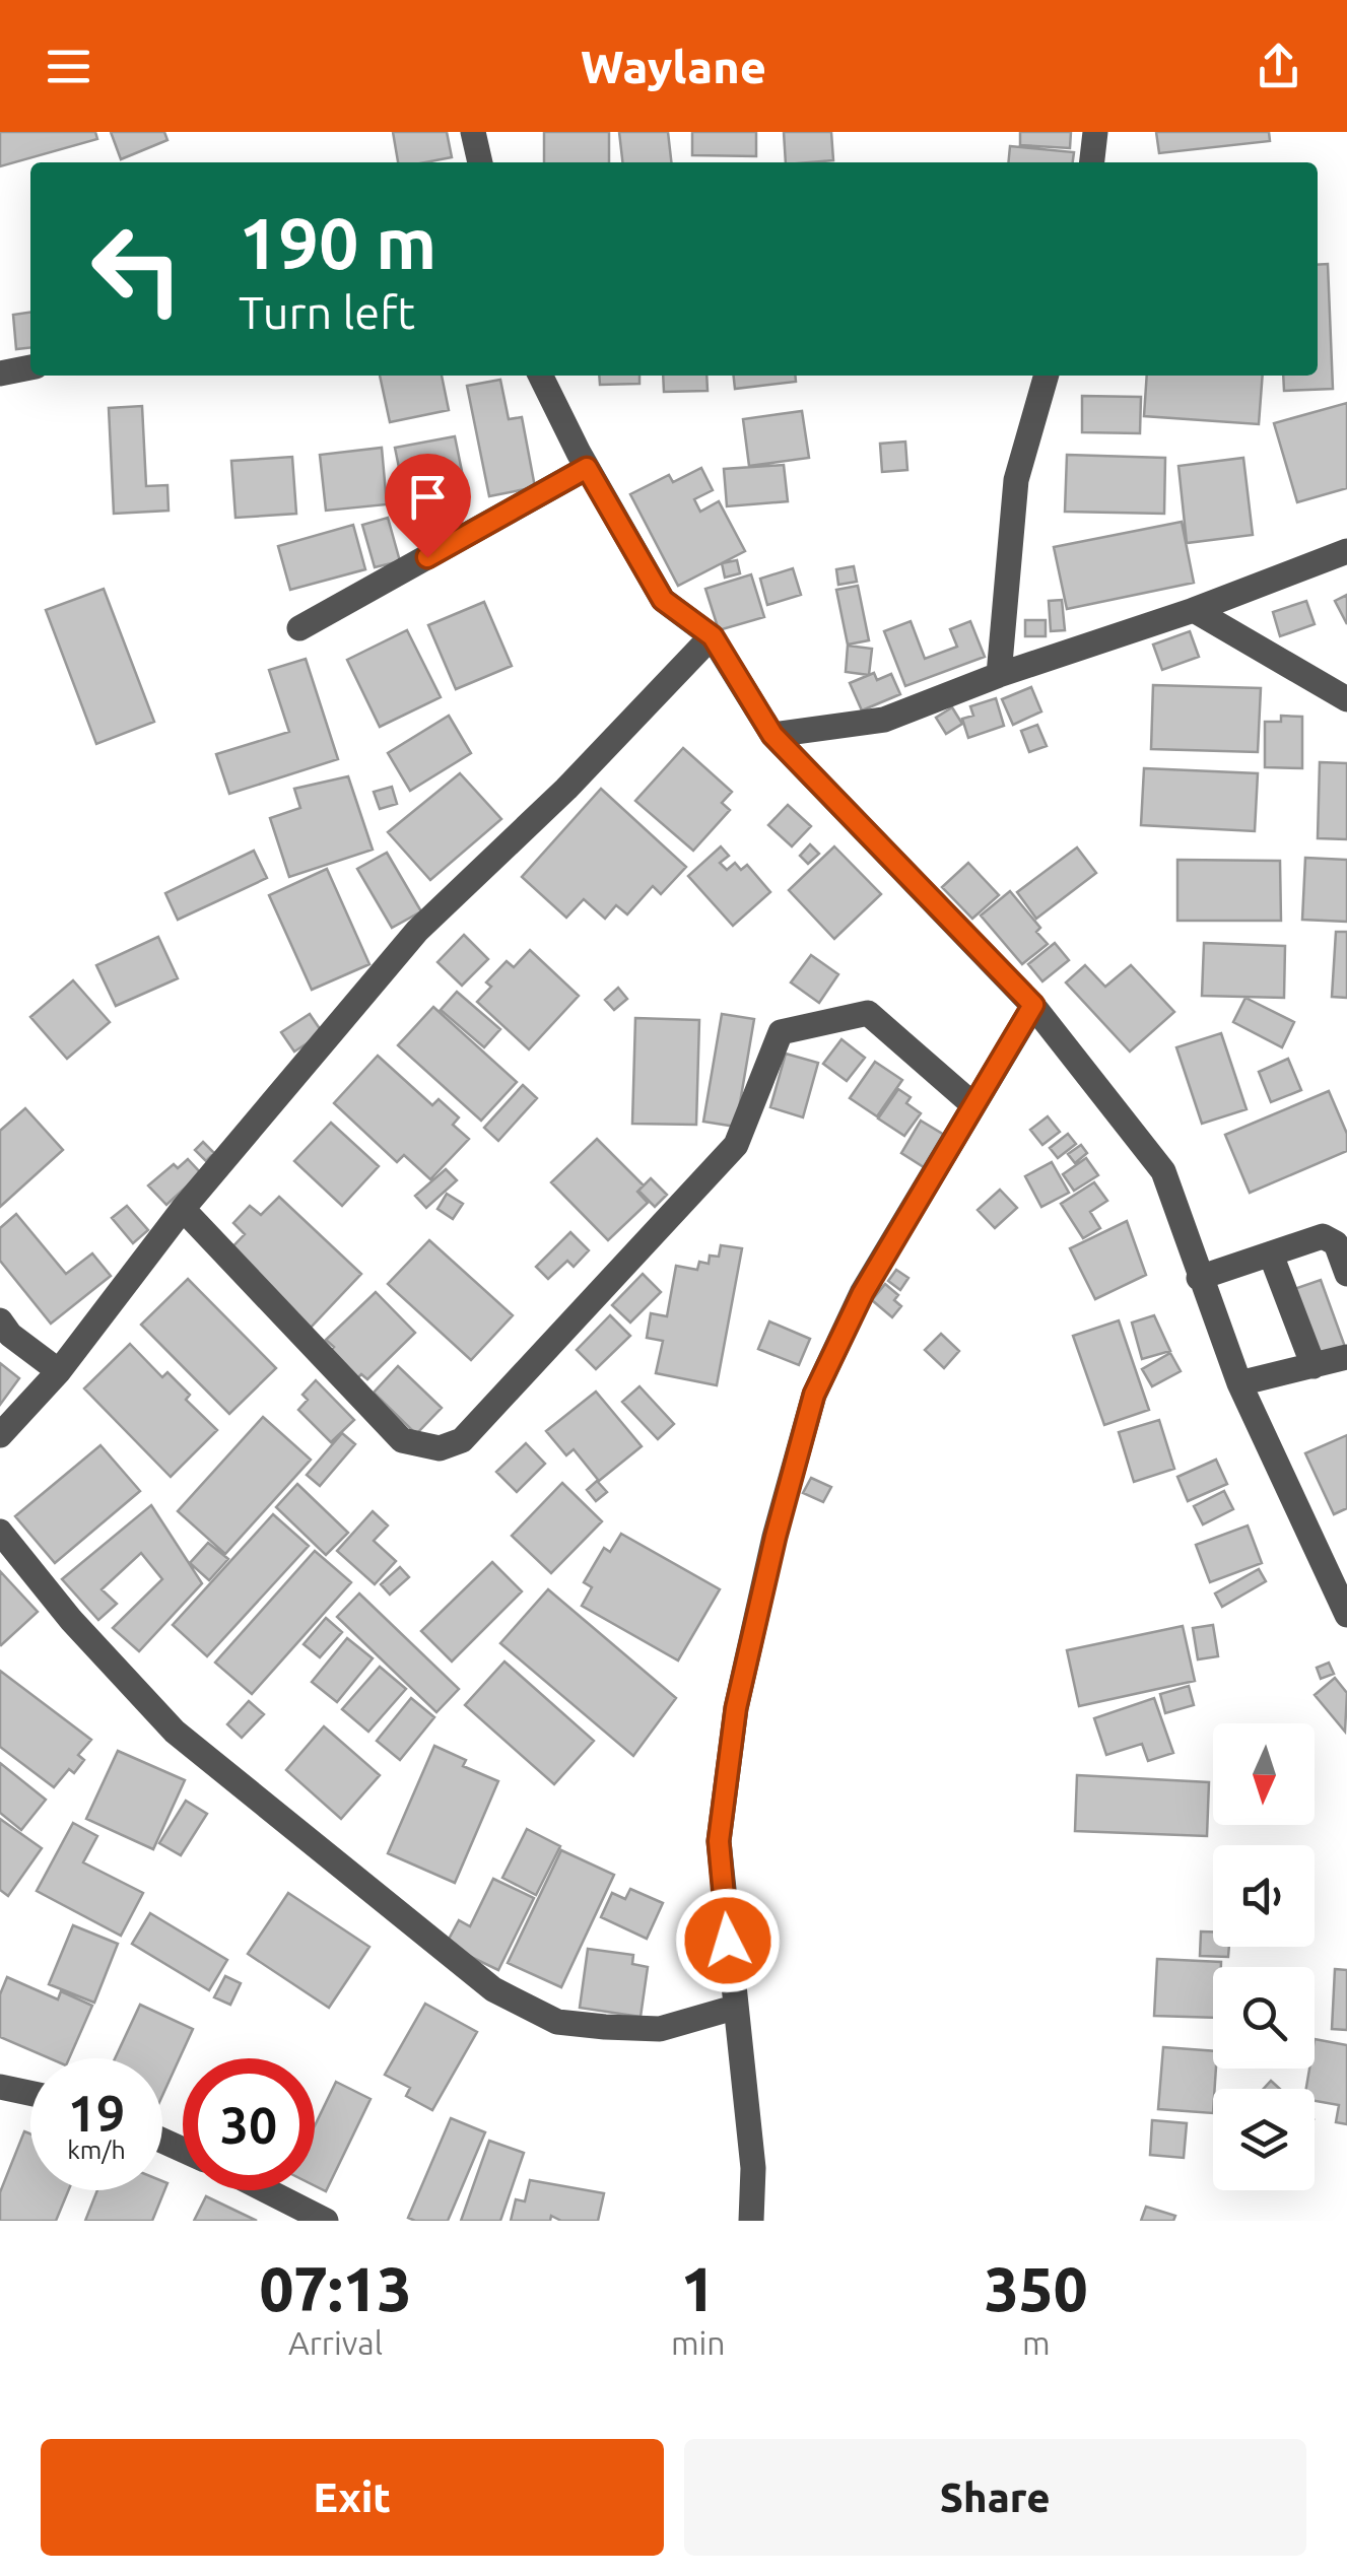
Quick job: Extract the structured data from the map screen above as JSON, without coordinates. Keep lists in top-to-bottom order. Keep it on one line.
{"north":"bottom","page":{"header":"Waylane","turn":["190 m","Turn left"],"speed":"19 km/h","limit":"30","eta":["07:13","Arrival","1","min","350","m"],"buttons":["Exit","Share"]}}
